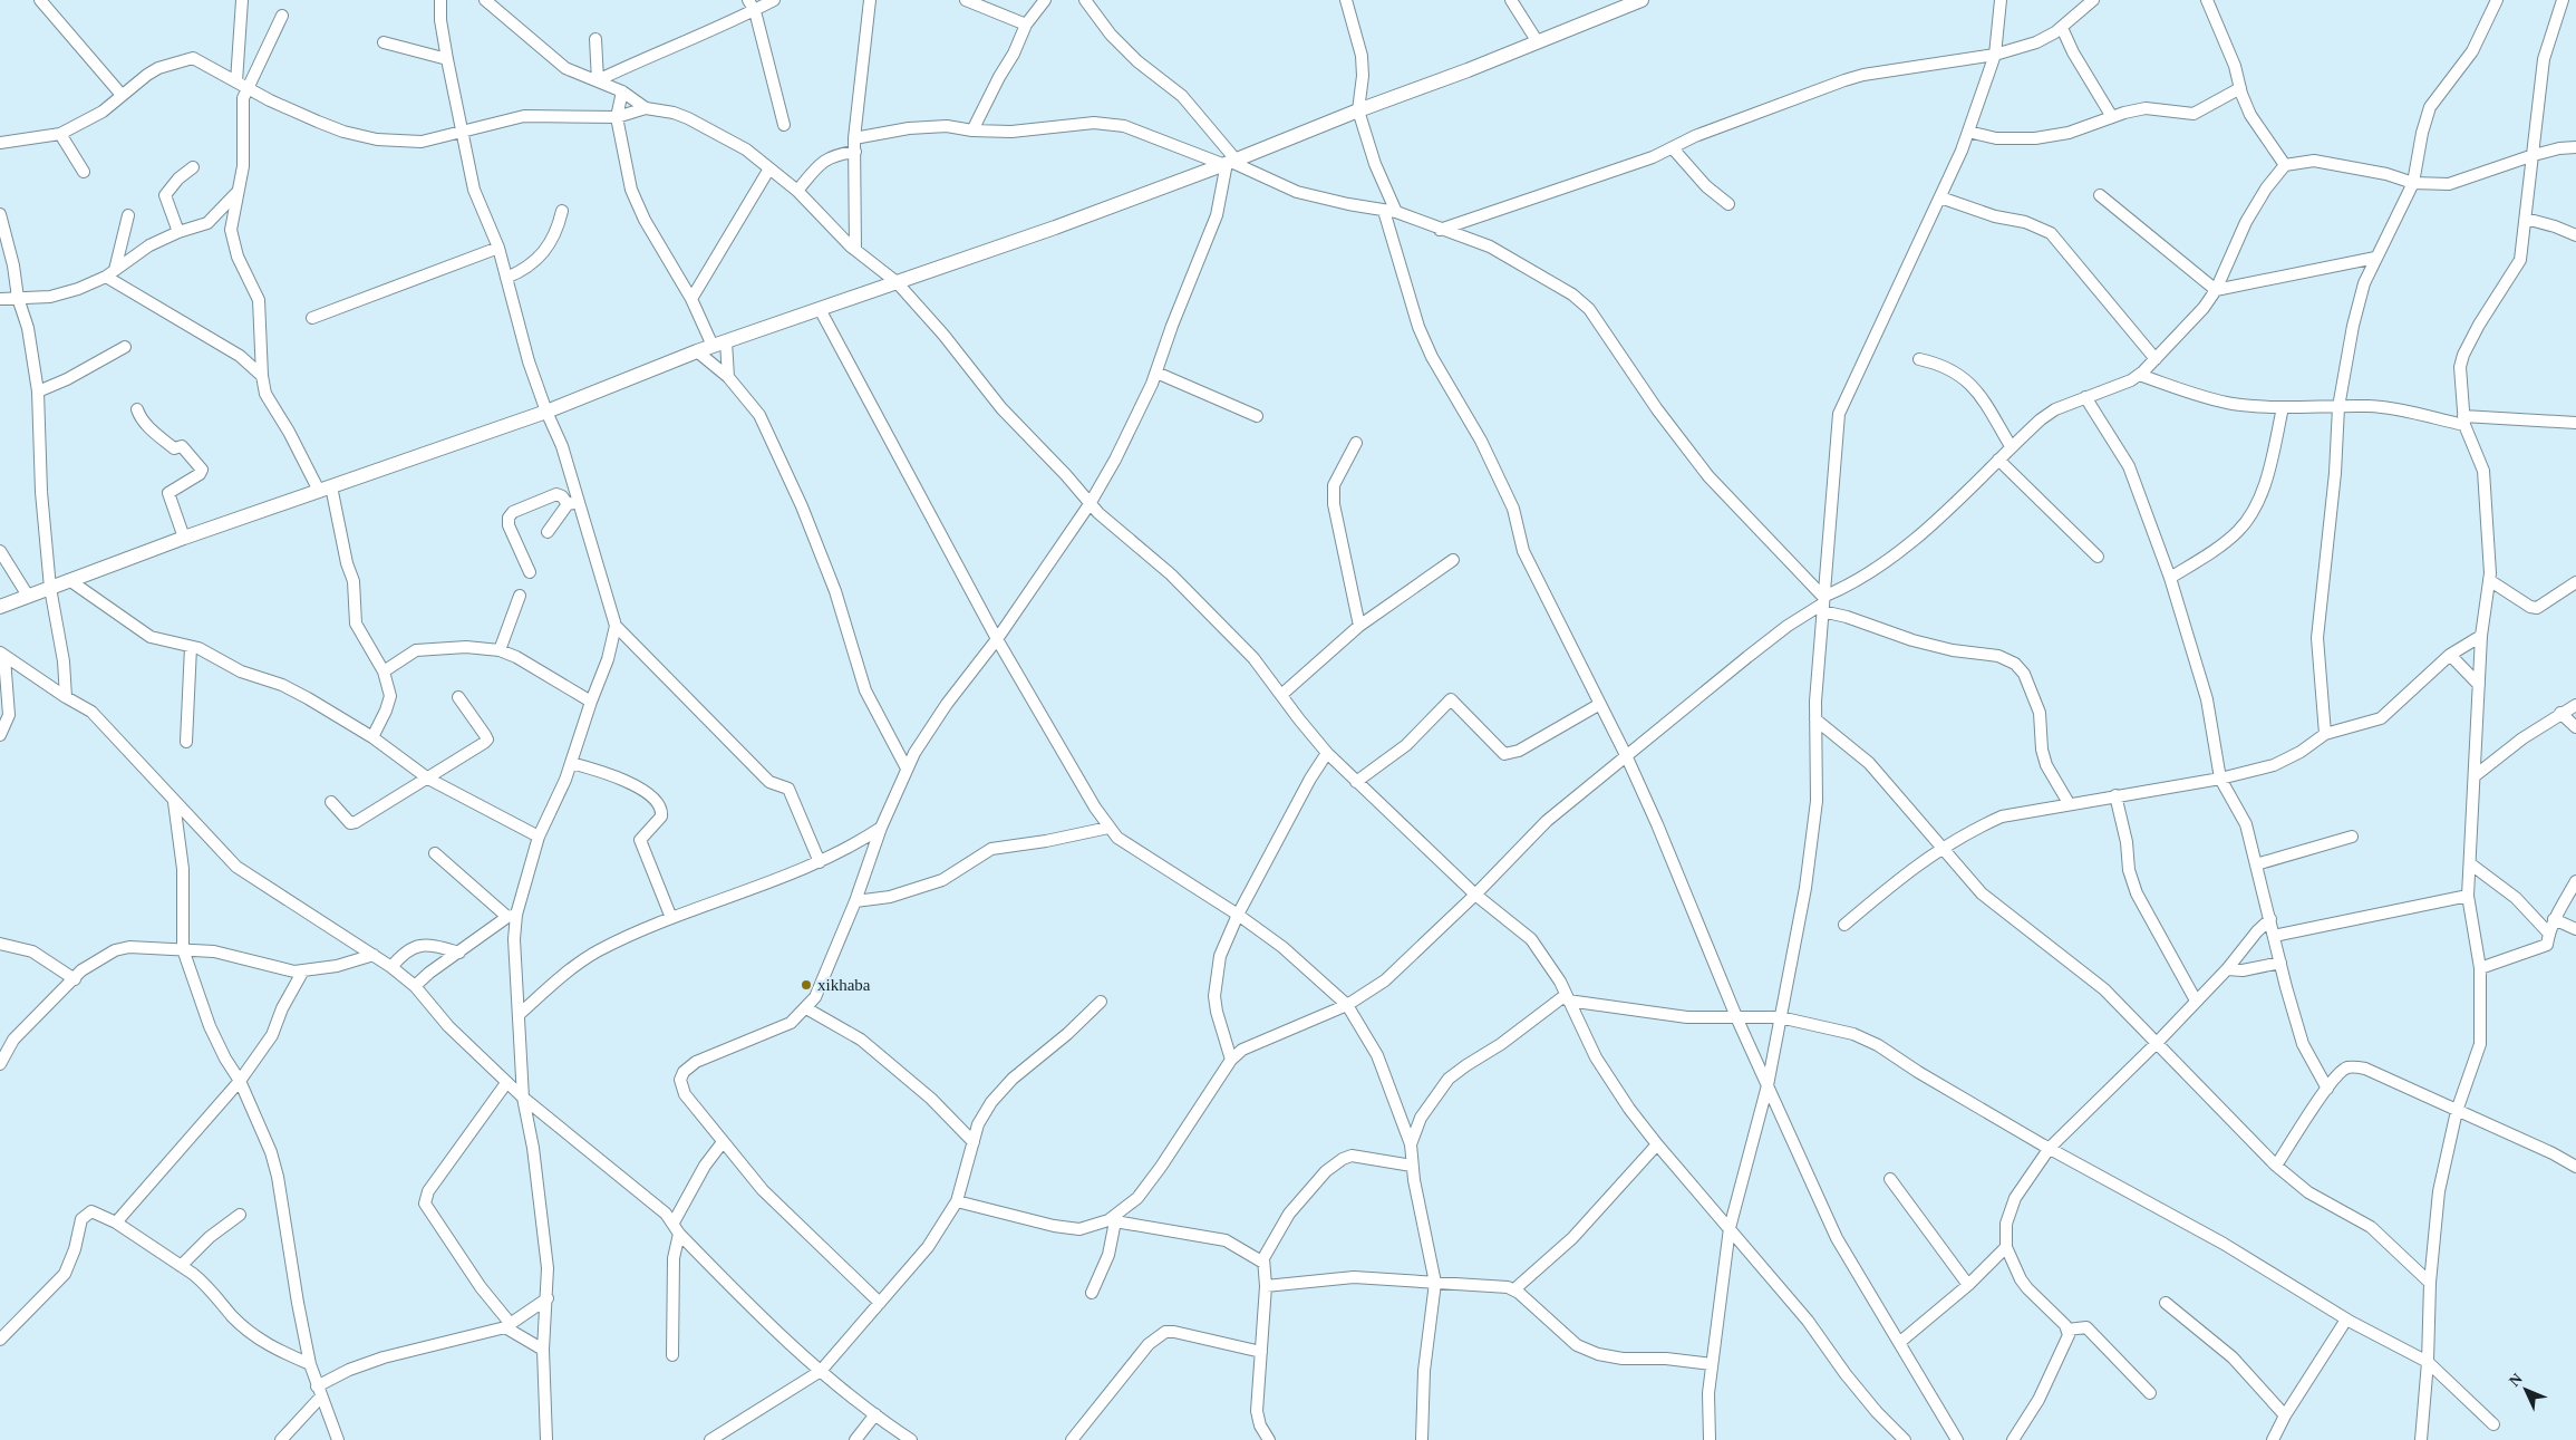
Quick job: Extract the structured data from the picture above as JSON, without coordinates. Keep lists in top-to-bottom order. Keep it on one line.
{"places":["xikhaba"],"north":"top left"}
